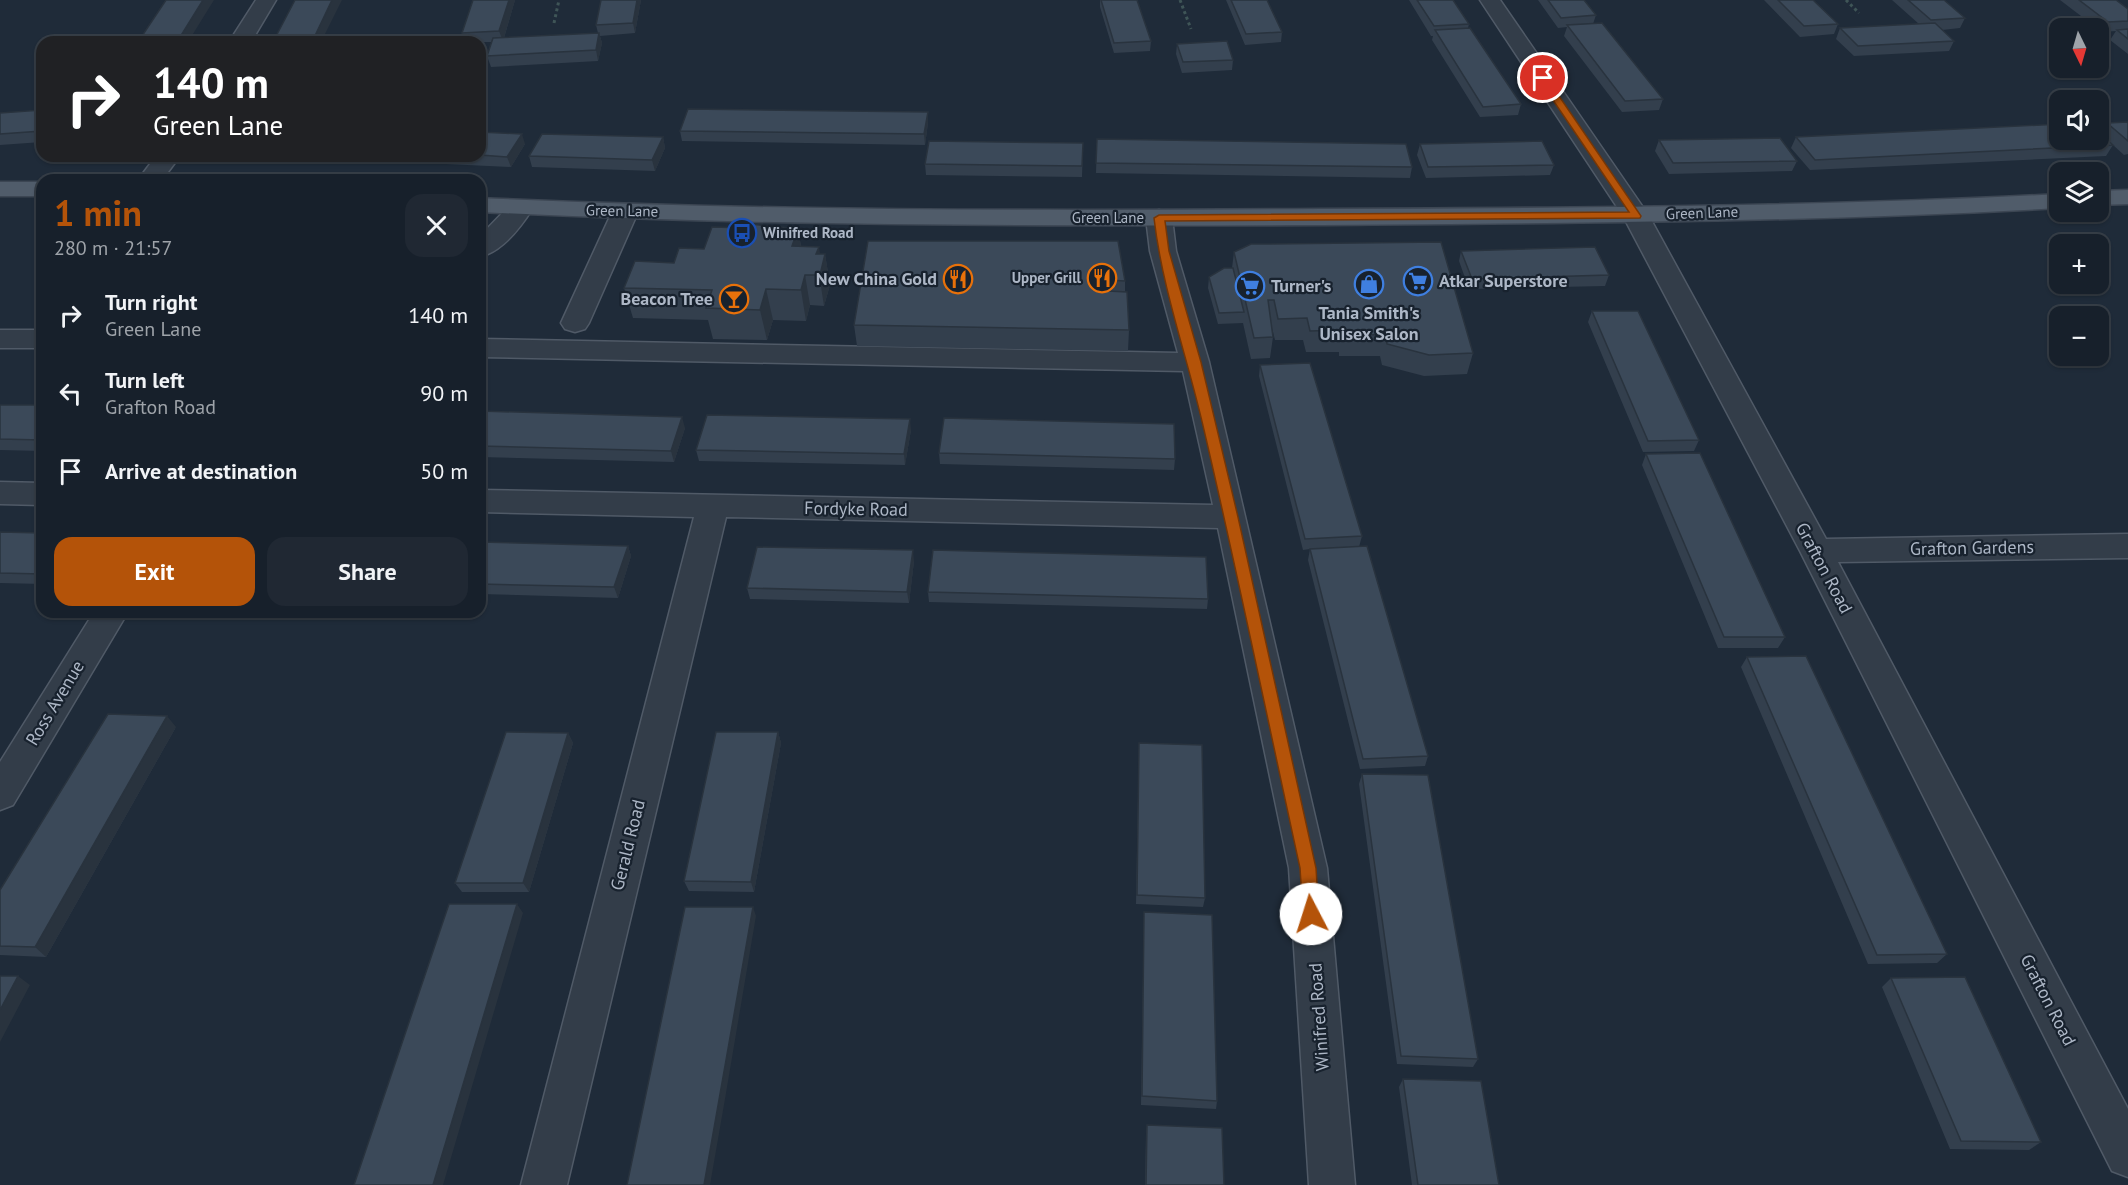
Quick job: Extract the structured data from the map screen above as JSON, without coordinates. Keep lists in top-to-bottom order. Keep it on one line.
{"streets":{"main road":["Green Lane"],"street":["Fordyke Road","Grafton Gardens","Grafton Road","Ross Avenue","Gerald Road","Winifred Road"]},"crossings":[["Green Lane","Grafton Road"],["Green Lane","Winifred Road"],["Fordyke Road","Gerald Road"],["Fordyke Road","Winifred Road"],["Grafton Gardens","Grafton Road"]],"places":{"bus stop":["Winifred Road"],"restaurant":["Upper Grill","New China Gold"],"supermarket":["Atkar Superstore","Turner's"],"shop":["Tania Smith's Unisex Salon"],"bar":["Beacon Tree"]},"north":"bottom","page":{"map_buttons":["+","−"],"turn":["140 m","Green Lane"],"heading":["1 min","280 m · 21:57"],"list":[{"name":"Turn right","note":"Green Lane","value":"140 m"},{"name":"Turn left","note":"Grafton Road","value":"90 m"},{"name":"Arrive at destination","value":"50 m"}],"buttons":["Exit","Share"]}}
